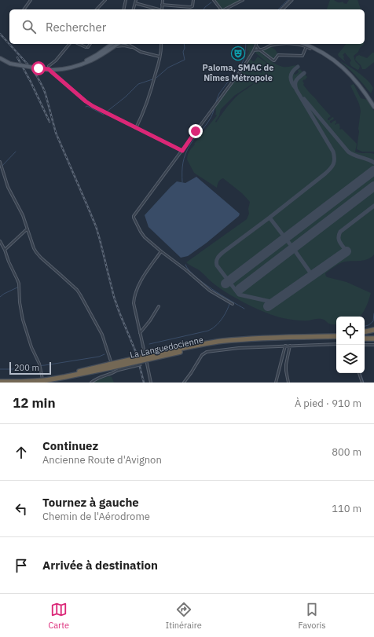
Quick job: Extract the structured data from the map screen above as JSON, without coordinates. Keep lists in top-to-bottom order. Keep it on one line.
{"streets":{"highway":["La Languedocienne"]},"places":{"theatre":["Paloma, SMAC de Nîmes Métropole"]},"scale_bar":"200 m","page":{"search":"Rechercher","scale":"200 m","heading":["12 min","À pied · 910 m"],"list":[["Continuez","Ancienne Route d'Avignon","800 m"],["Tournez à gauche","Chemin de l'Aérodrome","110 m"],"Arrivée à destination"],"nav":["Carte","Itinéraire","Favoris"]}}
